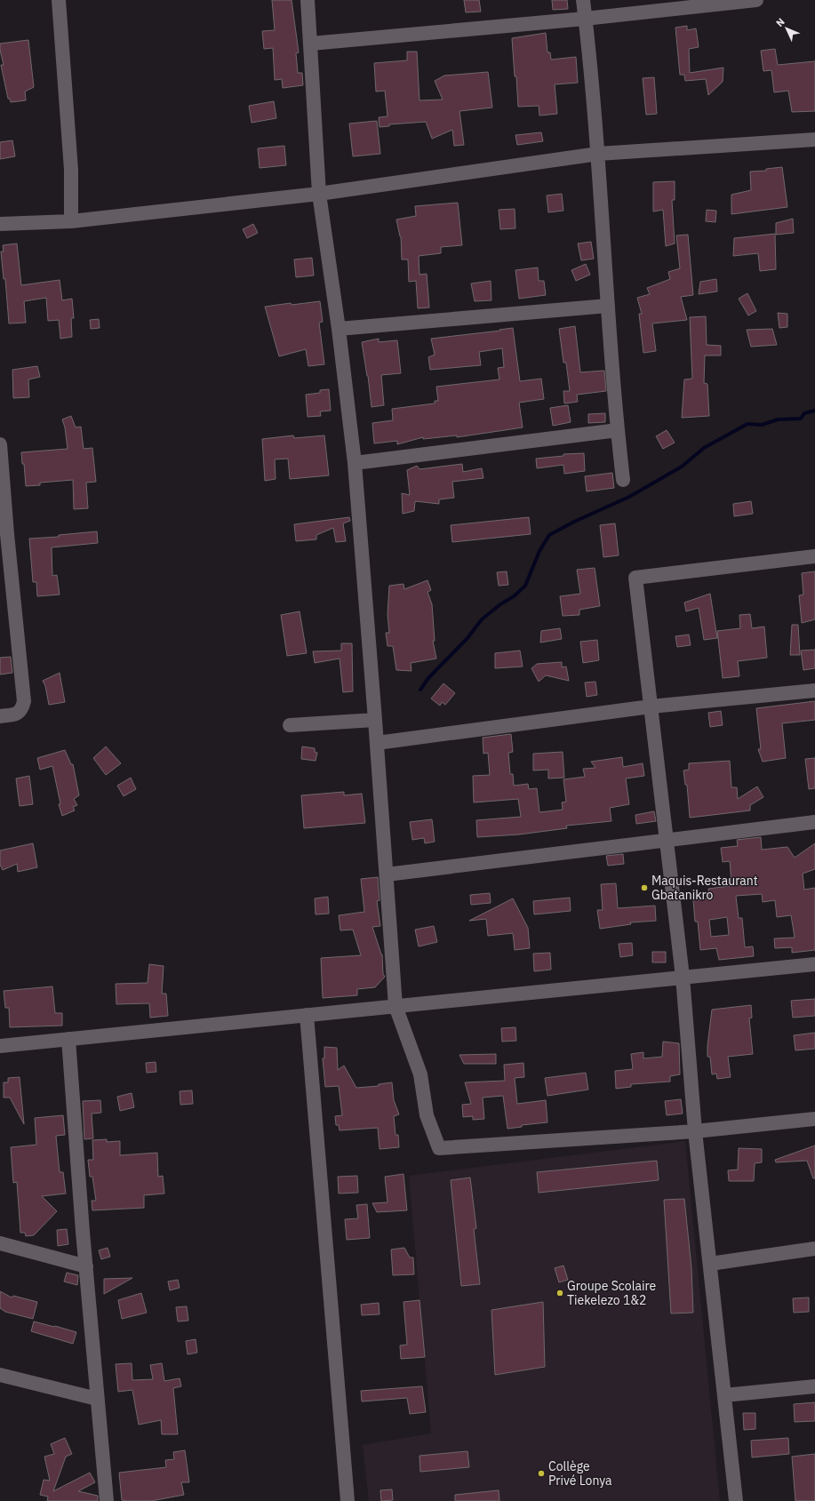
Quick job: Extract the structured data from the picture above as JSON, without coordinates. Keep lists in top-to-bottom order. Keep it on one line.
{"places":["Maquis-Restaurant Gbatanikro","Groupe Scolaire Tiekelezo 1&2","Collège Privé Lonya"],"north":"top left"}
